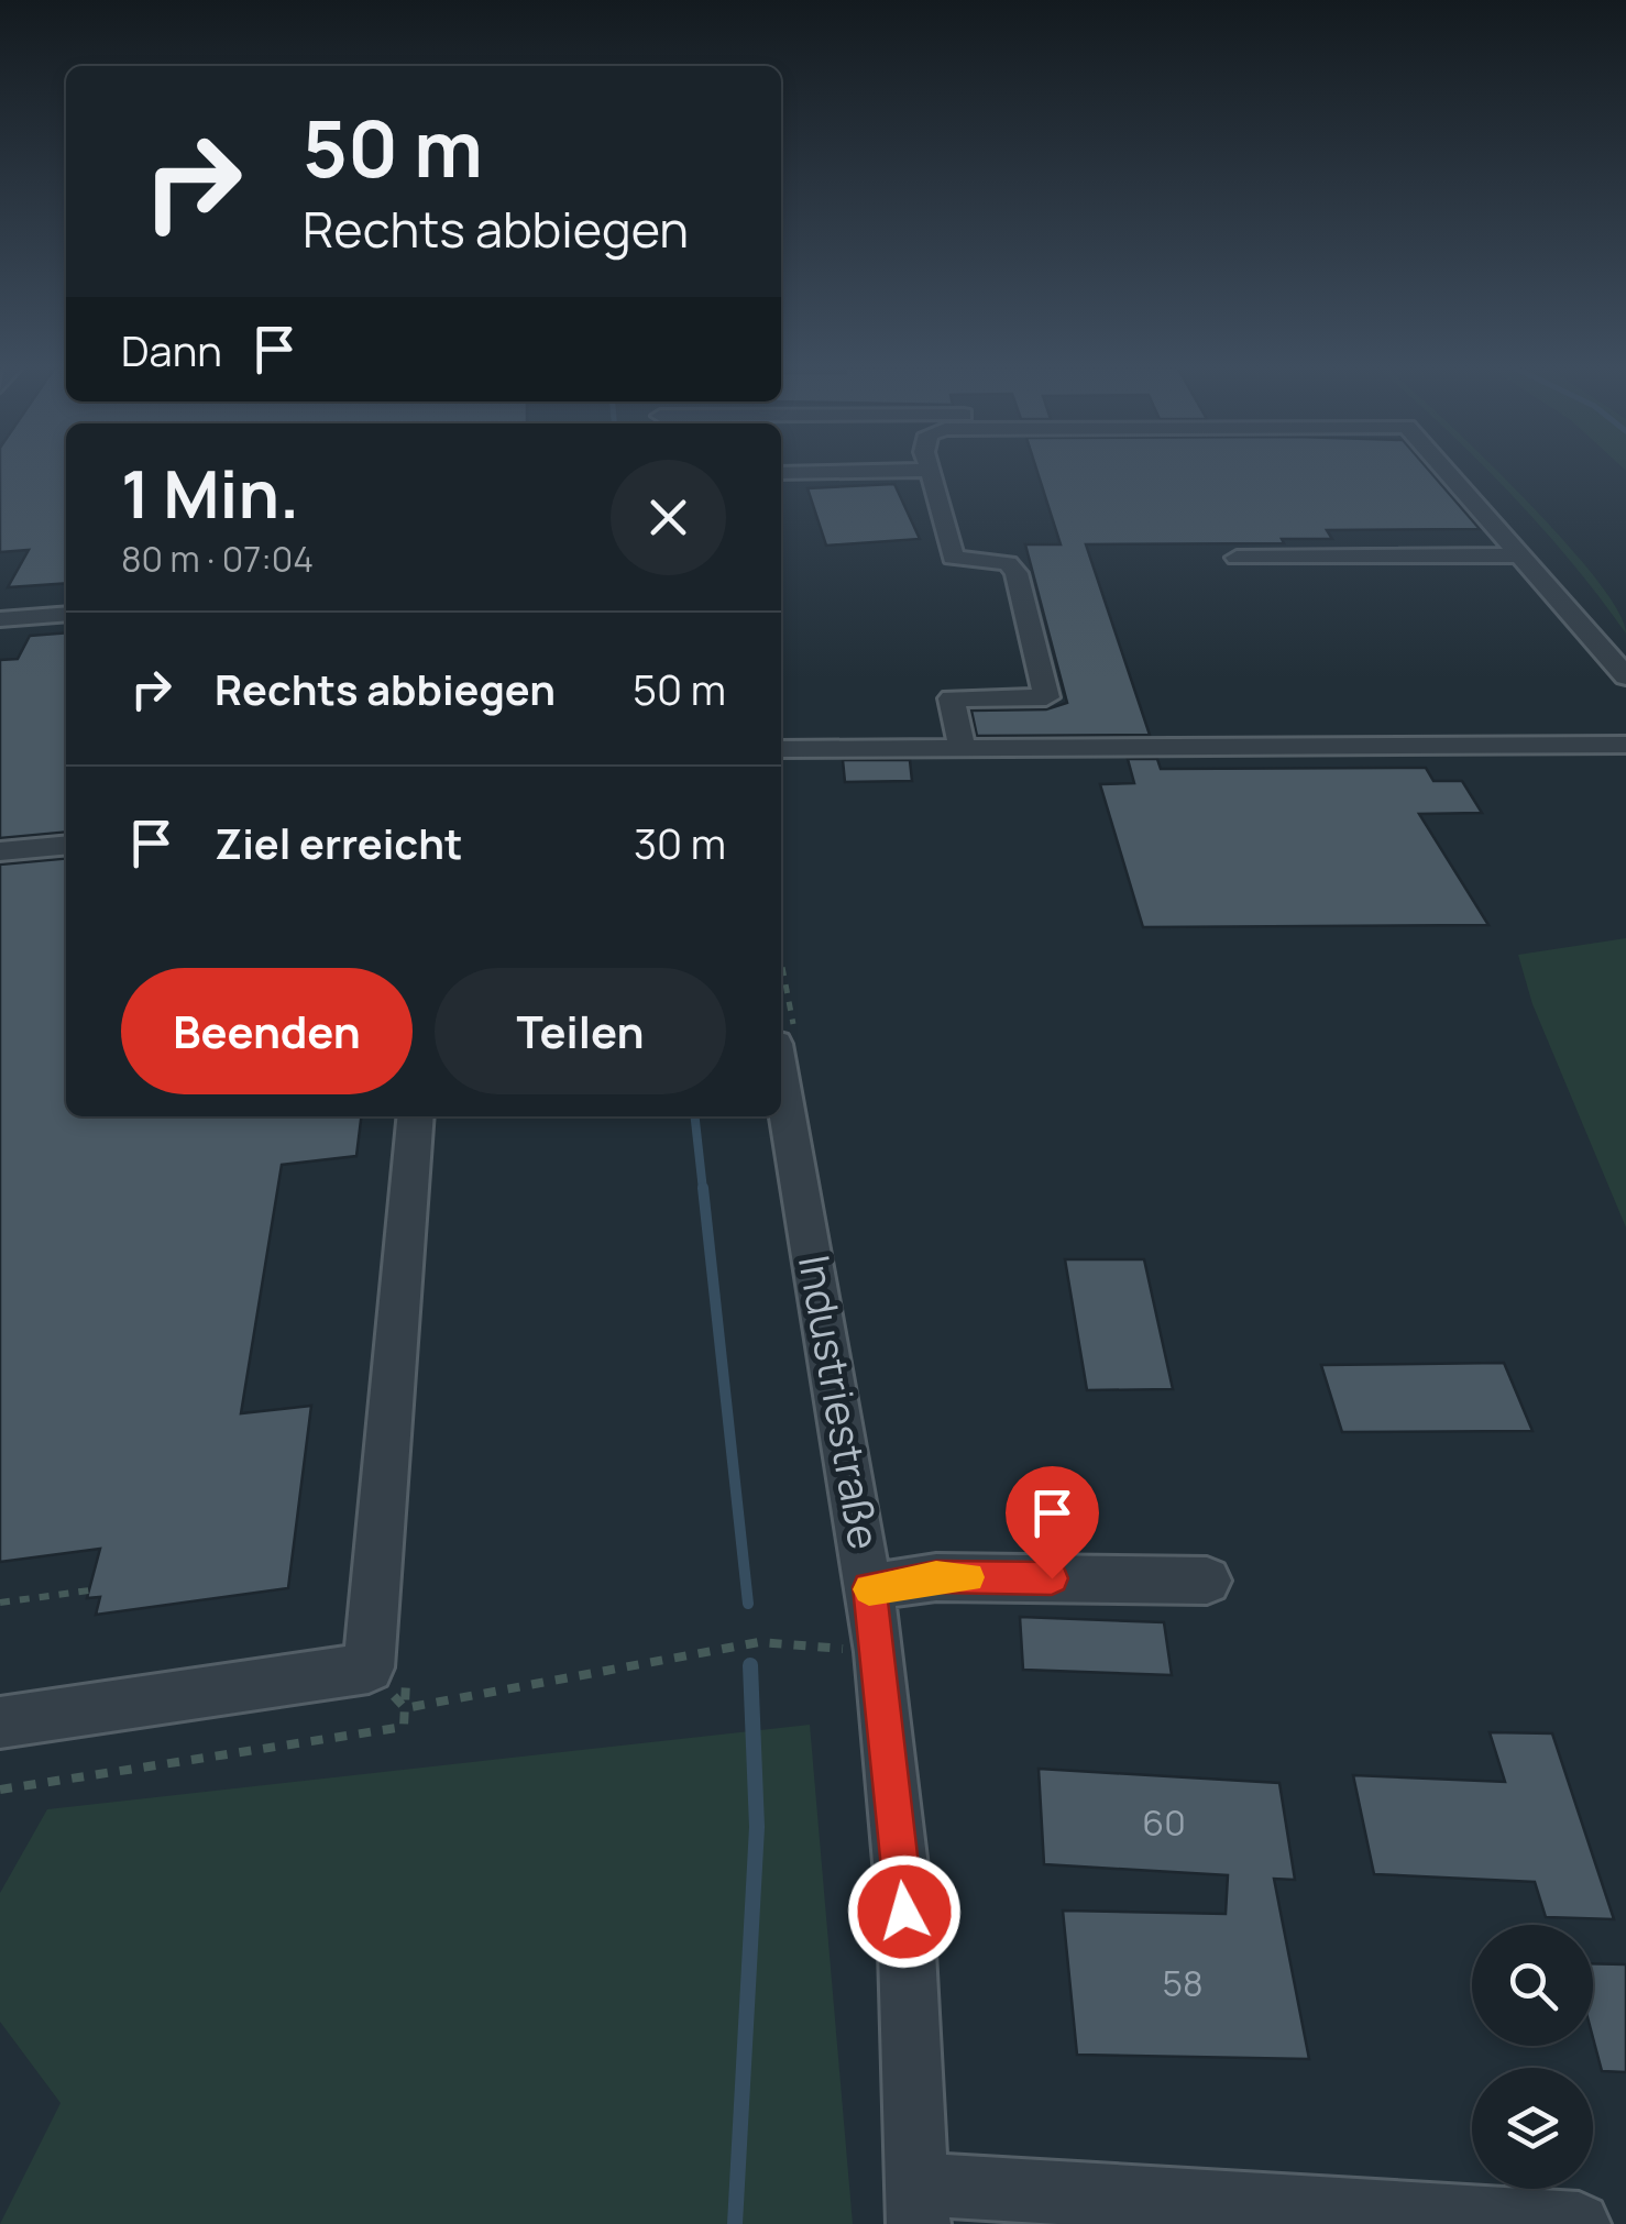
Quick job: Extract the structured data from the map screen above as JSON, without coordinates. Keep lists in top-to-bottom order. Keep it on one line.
{"streets":{"street":["Industriestraße"]},"house_numbers":["60","58"],"page":{"turn":["50 m","Rechts abbiegen"],"then":"Dann","heading":["1 Min.","80 m · 07:04"],"list":[{"name":"Rechts abbiegen","value":"50 m"},{"name":"Ziel erreicht","value":"30 m"}],"buttons":["Beenden","Teilen"]}}
